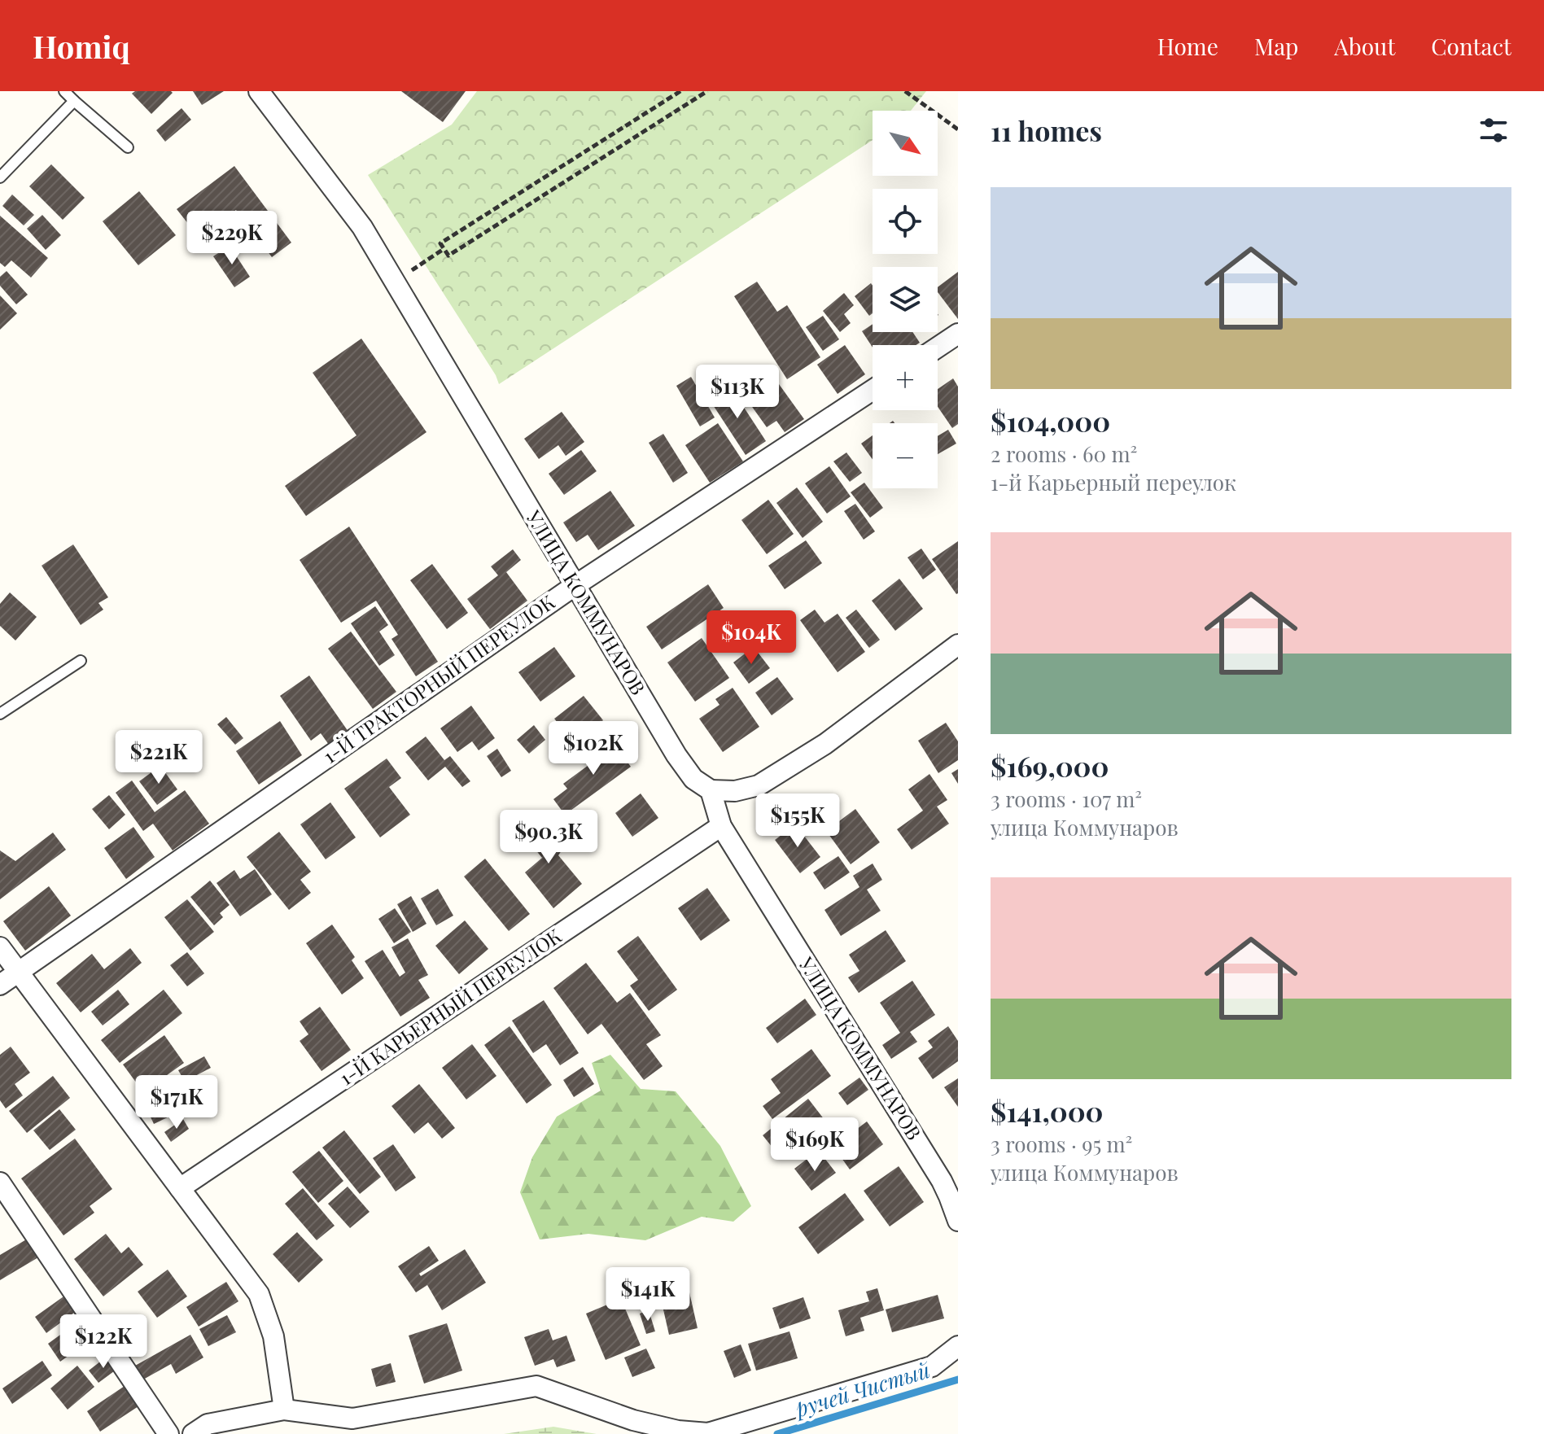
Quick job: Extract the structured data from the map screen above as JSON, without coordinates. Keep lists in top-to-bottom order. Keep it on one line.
{"streets":{"street":["УЛИЦА КОММУНАРОВ","1-Й ТРАКТОРНЫЙ ПЕРЕУЛОК","1-Й КАРЬЕРНЫЙ ПЕРЕУЛОК"]},"crossings":[["УЛИЦА КОММУНАРОВ","1-Й ТРАКТОРНЫЙ ПЕРЕУЛОК"],["УЛИЦА КОММУНАРОВ","1-Й КАРЬЕРНЫЙ ПЕРЕУЛОК"]],"water":["ручей Чистый"],"north":"bottom right","page":{"header":"Homiq","nav":["Home","Map","About","Contact"],"heading":"11 homes","map_buttons":["+","−"],"list":[{"name":"$104,000","note":"2 rooms · 60 m² · 1-й Карьерный переулок"},{"name":"$169,000","note":"3 rooms · 107 m² · улица Коммунаров"},{"name":"$141,000","note":"3 rooms · 95 m² · улица Коммунаров"}],"price":["$229K","$113K","$104K","$102K","$221K","$155K","$90.3K","$171K","$169K","$141K","$122K"]}}
